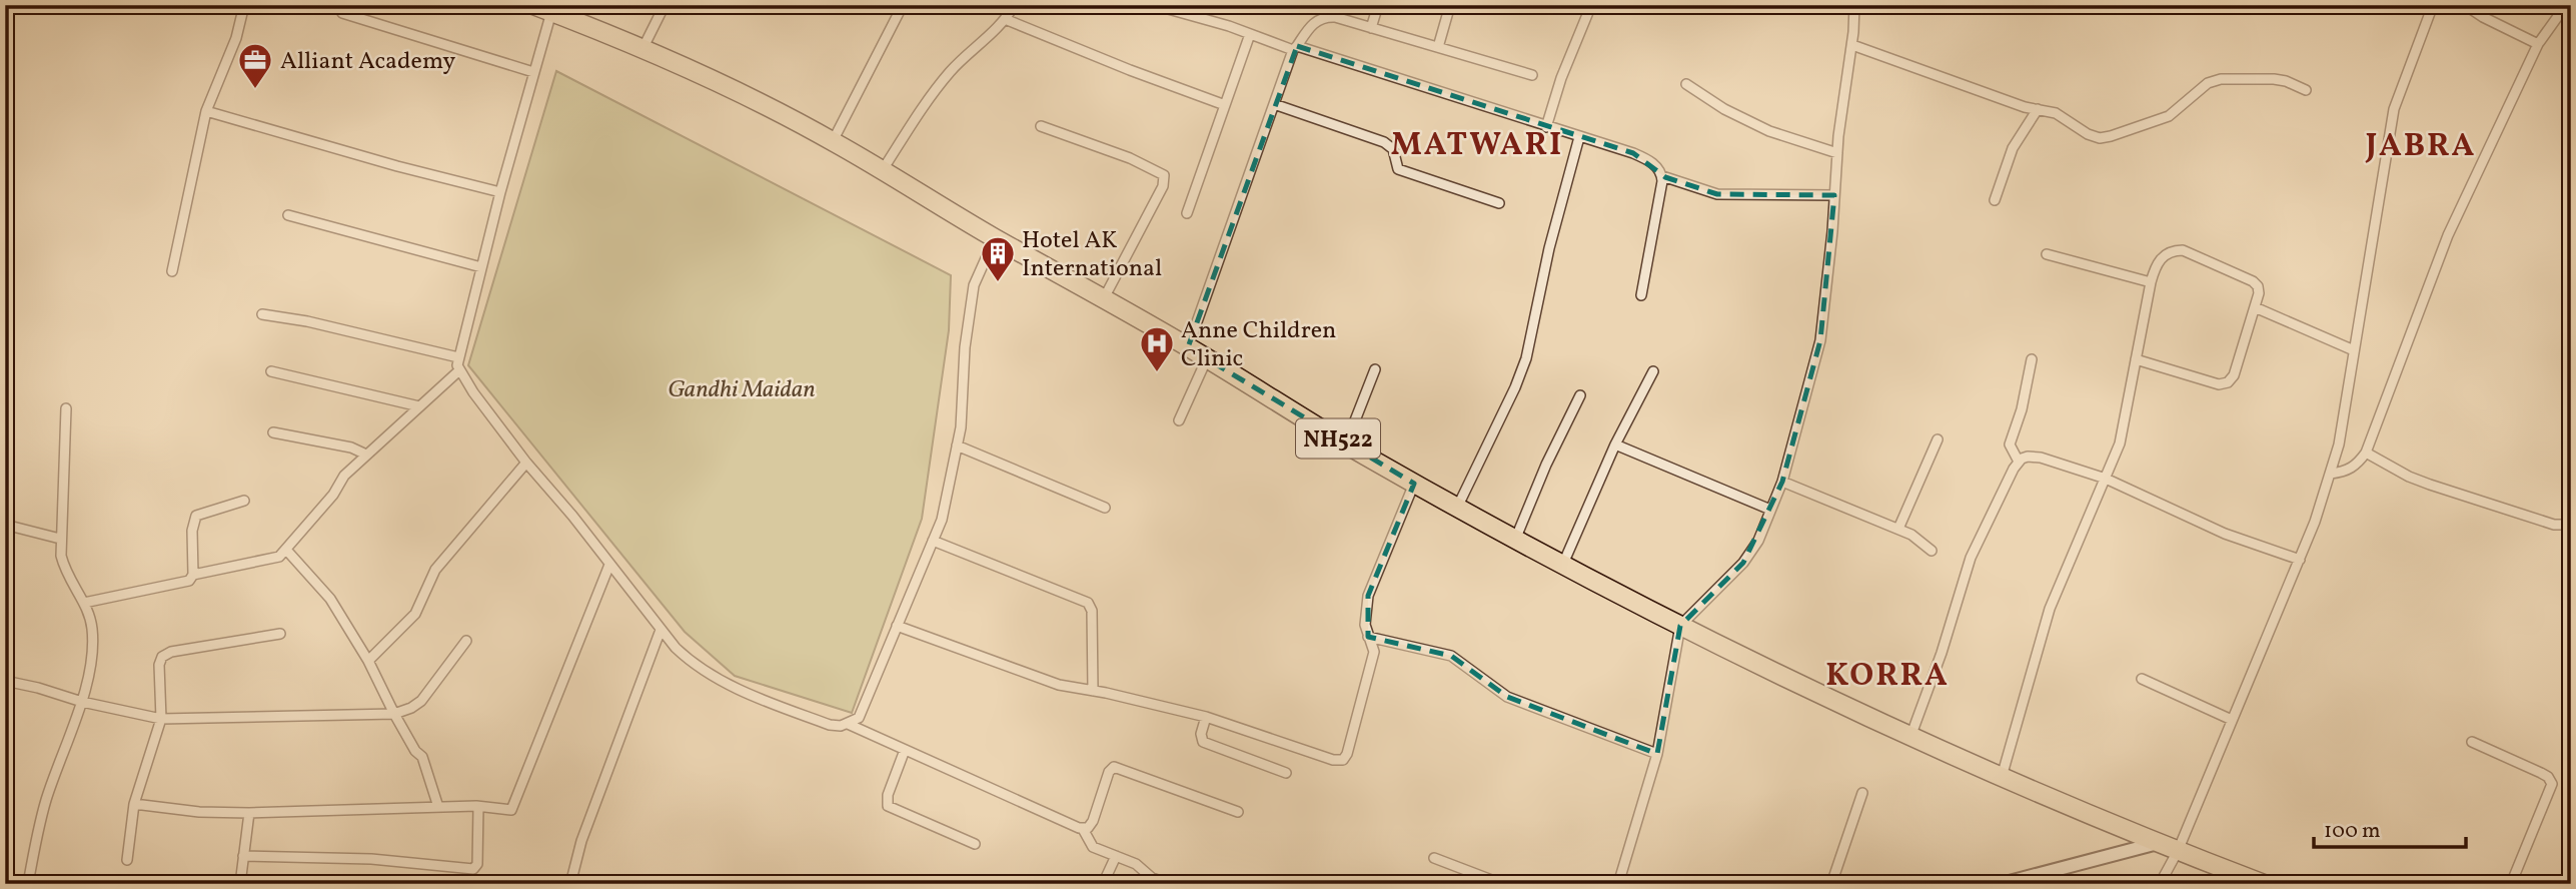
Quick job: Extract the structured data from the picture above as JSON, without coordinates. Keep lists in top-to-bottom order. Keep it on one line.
{"streets":{"highway":["NH522"]},"districts":["MATWARI","JABRA","KORRA"],"parks":["Gandhi Maidan"],"places":{"office":["Alliant Academy"],"building":["Hotel AK International"],"hospital":["Anne Children Clinic"]},"scale_bar":"100 m"}
